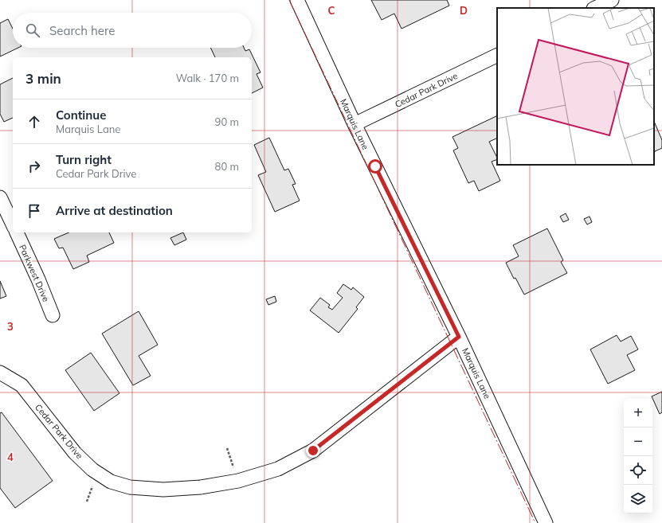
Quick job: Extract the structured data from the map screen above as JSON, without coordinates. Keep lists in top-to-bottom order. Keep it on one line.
{"streets":{"street":["Cedar Park Drive","Marquis Lane","Parkwest Drive"]},"crossings":[["Cedar Park Drive","Marquis Lane"]],"page":{"search":"Search here","heading":["3 min","Walk · 170 m"],"list":[["Continue","Marquis Lane","90 m"],["Turn right","Cedar Park Drive","80 m"],"Arrive at destination"],"map_buttons":["+","−"]},"grid":{"columns":["C","D"],"rows":["3","4"]}}
